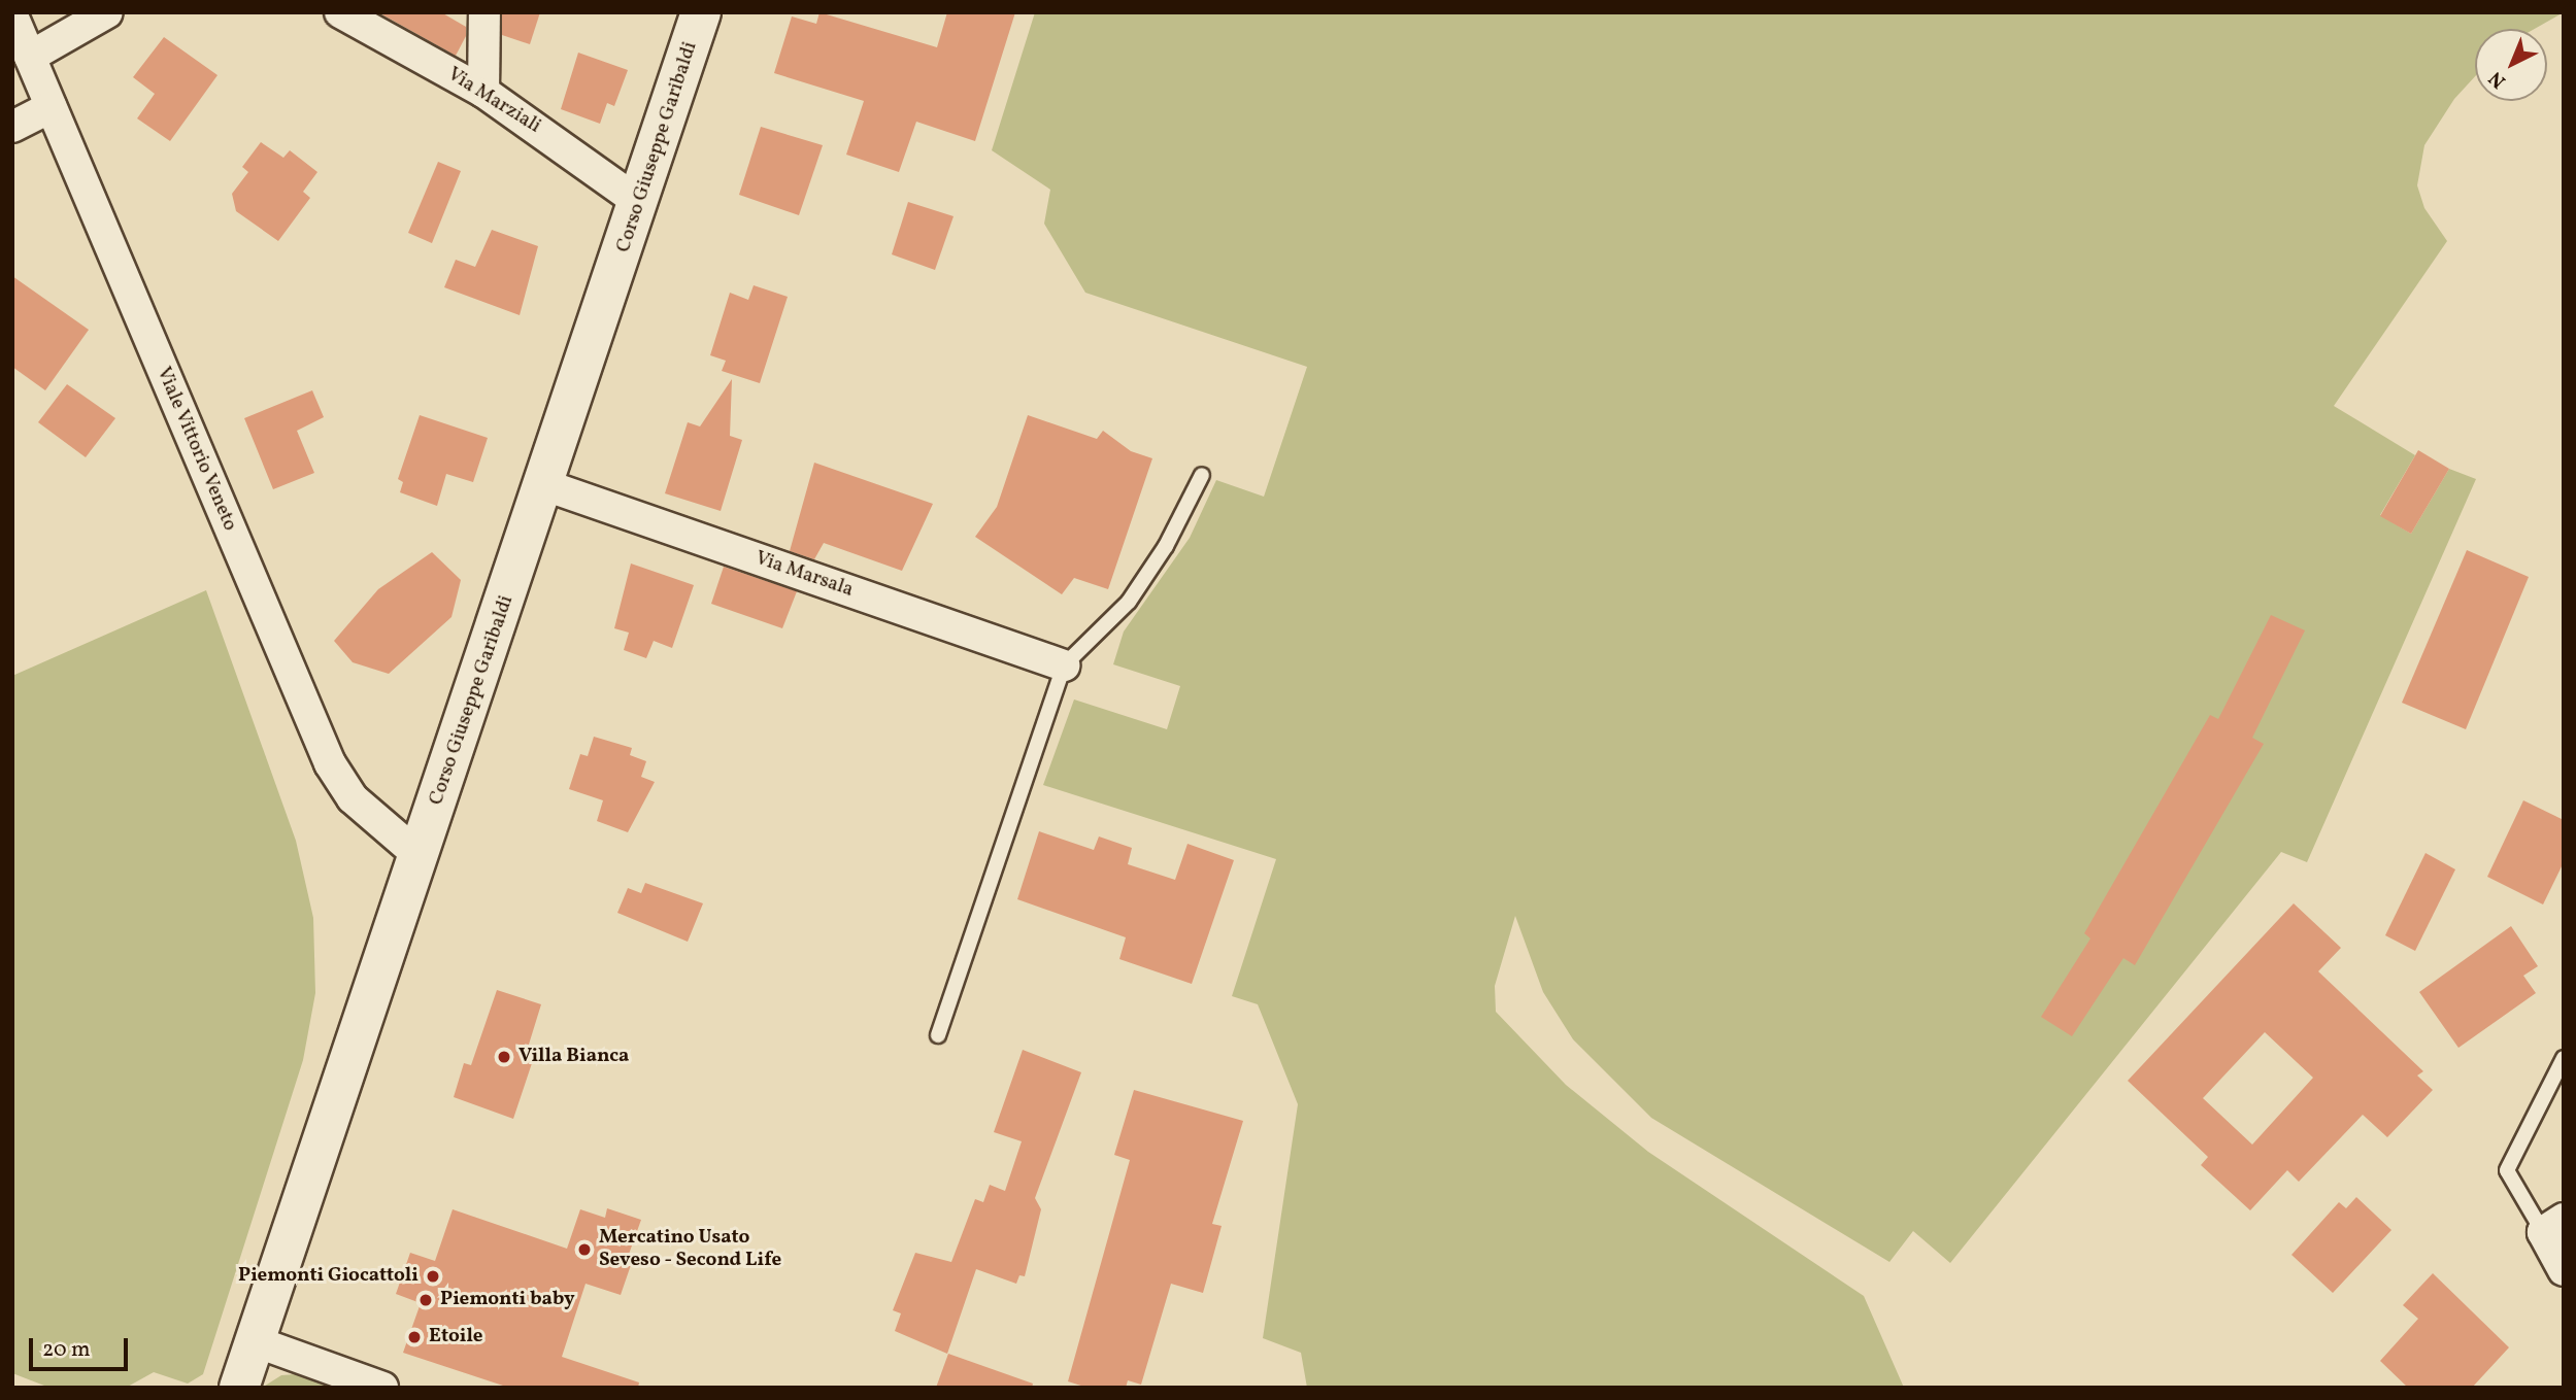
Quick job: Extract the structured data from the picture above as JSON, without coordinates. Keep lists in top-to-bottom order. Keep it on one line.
{"streets":{"main road":["Corso Giuseppe Garibaldi"],"street":["Via Marziali","Viale Vittorio Veneto","Via Marsala"]},"crossings":[["Via Marziali","Corso Giuseppe Garibaldi"],["Corso Giuseppe Garibaldi","Viale Vittorio Veneto"],["Corso Giuseppe Garibaldi","Via Marsala"]],"places":["Villa Bianca","Mercatino Usato Seveso - Second Life","Piemonti Giocattoli","Piemonti baby","Etoile"],"scale_bar":"20 m","north":"bottom left"}
